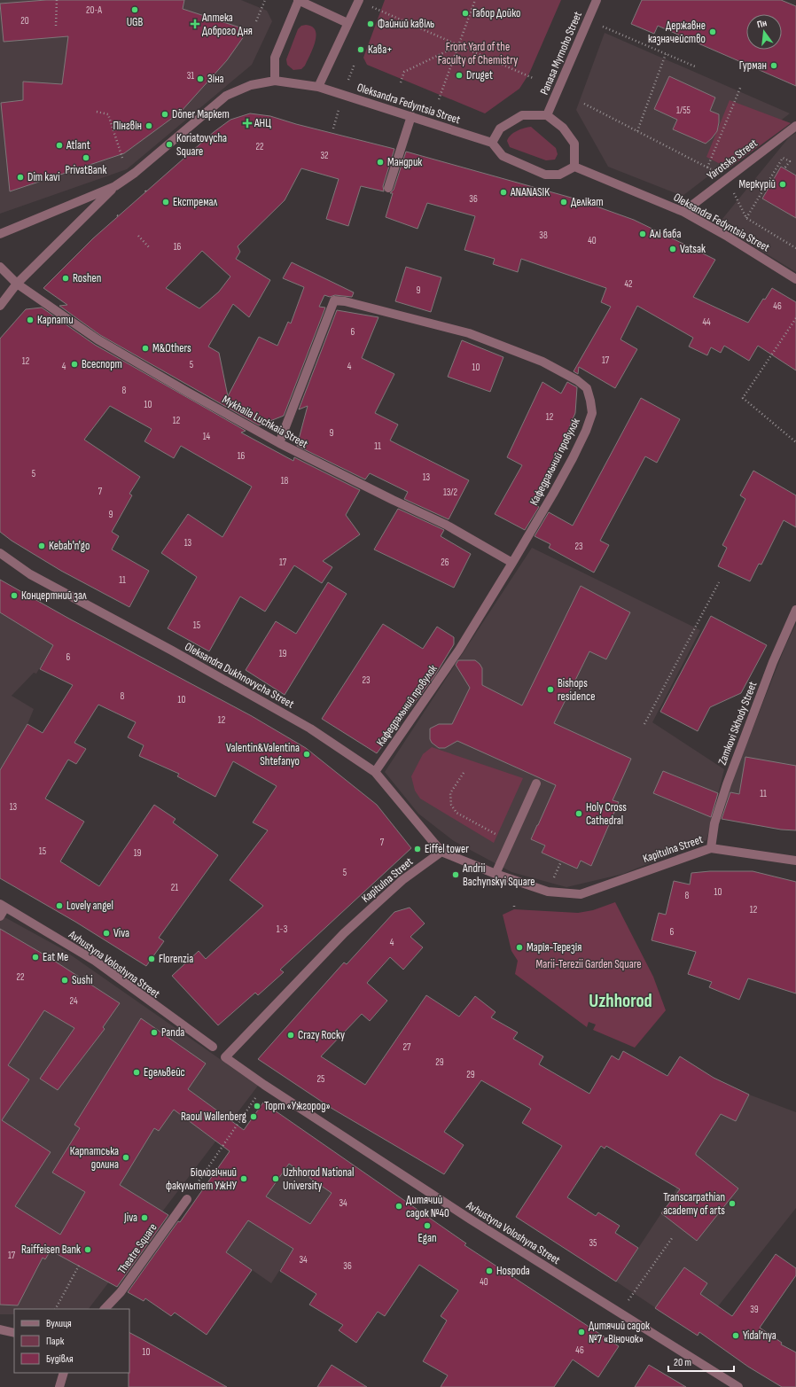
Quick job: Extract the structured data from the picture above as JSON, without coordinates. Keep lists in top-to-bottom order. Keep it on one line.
{"streets":{"street":["Panasa Myrnoho Street","Oleksandra Fedyntsia Street","Yarotska Street","Mykhaila Luchkaia Street","Кафедральний провулок","Oleksandra Dukhnovycha Street","Zamkovi Skhody Street","Kapitulna Street","Avhustyna Voloshyna Street","Theatre Square"]},"crossings":[["Panasa Myrnoho Street","Oleksandra Fedyntsia Street"],["Oleksandra Fedyntsia Street","Yarotska Street"],["Mykhaila Luchkaia Street","Кафедральний провулок"],["Кафедральний провулок","Oleksandra Dukhnovycha Street"],["Oleksandra Dukhnovycha Street","Kapitulna Street"],["Zamkovi Skhody Street","Kapitulna Street"],["Kapitulna Street","Avhustyna Voloshyna Street"]],"districts":["Uzhhorod"],"parks":["Front Yard of the Faculty of Chemistry","Marii-Terezii Garden Square"],"places":{"other":["UGB","Габор Дойко","Файний кавіль","Державне казначейство","Кава+","Гурман","Druget","Зіна","Döner Маркет","Пінгвін","Koriatovycha Square","Atlant","PrivatBank","Мандрик","Dim kavi","Меркурій","ANANASIK","Екстремал","Делікат","Алі баба","Vatsak","Roshen","Карпати","M&Others","Всеспорт","Kebab'n'go","Концертний зал","Bishops residence","Valentin&Valentina Shtefanyo","Holy Cross Cathedral","Eiffel tower","Andrii Bachynskyi Square","Lovely angel","Viva","Марія-Терезія","Eat Me","Florenzia","Sushi","Panda","Crazy Rocky","Едельвейс","Торт «Ужгород»","Raoul Wallenberg","Карпатська долина","Біологічний факультет УжНУ","Uzhhorod National University","Transcarpathian academy of arts","Дитячий садок №40","Jiva","Egan","Raiffeisen Bank","Hospoda","Дитячий садок №7 «Віночок»","Yidal’nya"],"health":["Аптека Доброго Дня","АНЦ"]},"house_numbers":["20-А","20","31","1/55","22","32","36","38","40","16","42","9","46","44","6","17","12","5","4","4","10","8","10","12","12","9","14","11","16","5","13","18","7","13/2","9","13","23","17","26","11","15","19","6","23","8","10","12","11","13","7","15","19","5","21","10","8","12","1-3","6","4","22","24","27","29","29","25","34","35","17","34","36","40","39","46","10"],"legend":["Вулиця","Парк","Будівля"],"scale_bar":"20 m","north":"top"}
